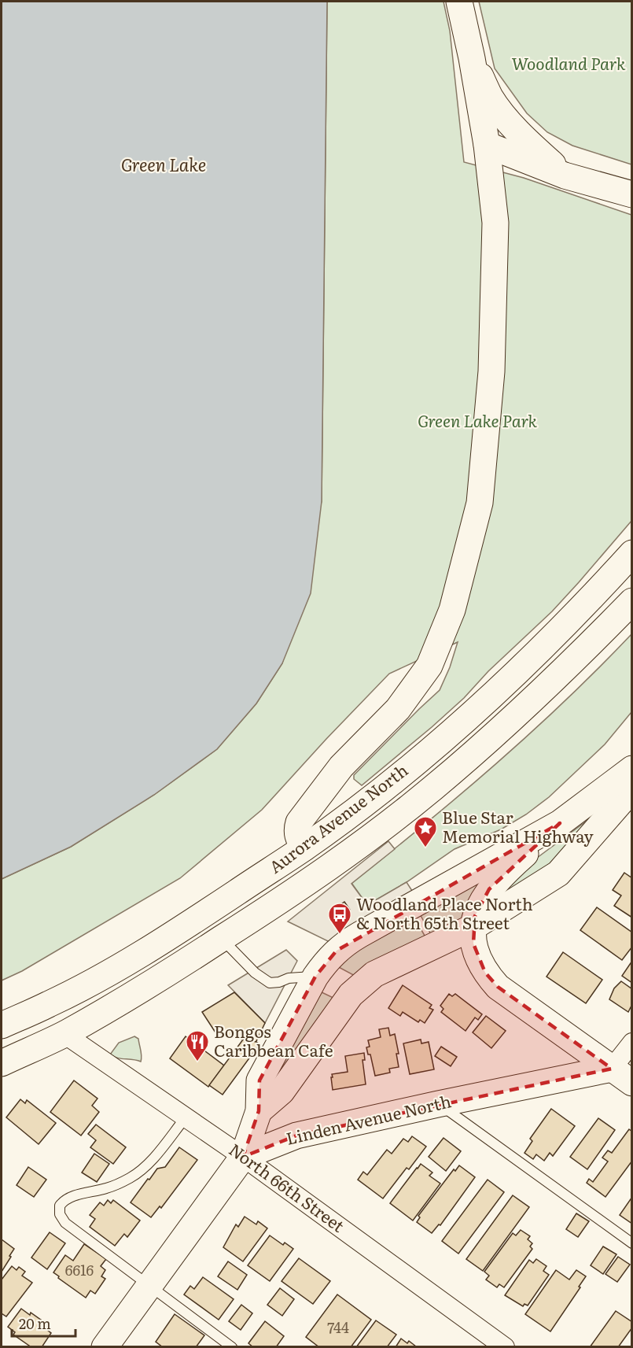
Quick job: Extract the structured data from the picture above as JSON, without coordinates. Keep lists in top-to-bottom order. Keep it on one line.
{"streets":{"main road":["Aurora Avenue North","Linden Avenue North"],"street":["North 66th Street"]},"crossings":[["Aurora Avenue North","North 66th Street"],["Linden Avenue North","North 66th Street"]],"water":["Green Lake"],"parks":["Woodland Park","Green Lake Park"],"places":{"place":["Blue Star Memorial Highway"],"bus stop":["Woodland Place North & North 65th Street"],"restaurant":["Bongos Caribbean Cafe"]},"house_numbers":["6616","744"],"scale_bar":"20 m"}
